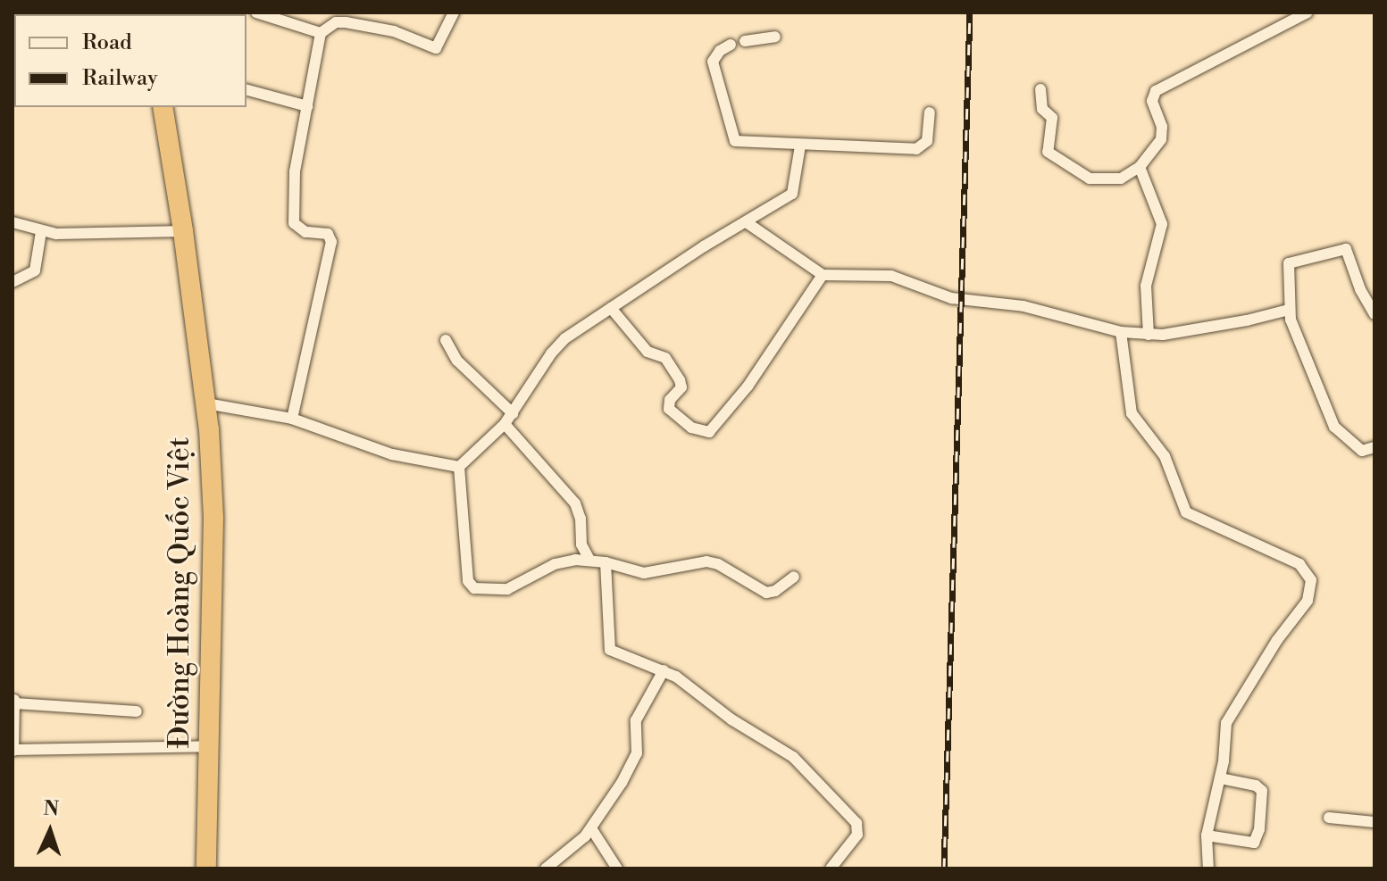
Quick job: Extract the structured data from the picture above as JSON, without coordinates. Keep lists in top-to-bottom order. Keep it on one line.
{"streets":{"highway":["Đường Hoàng Quốc Việt"]},"legend":["Road","Railway"],"north":"top"}
